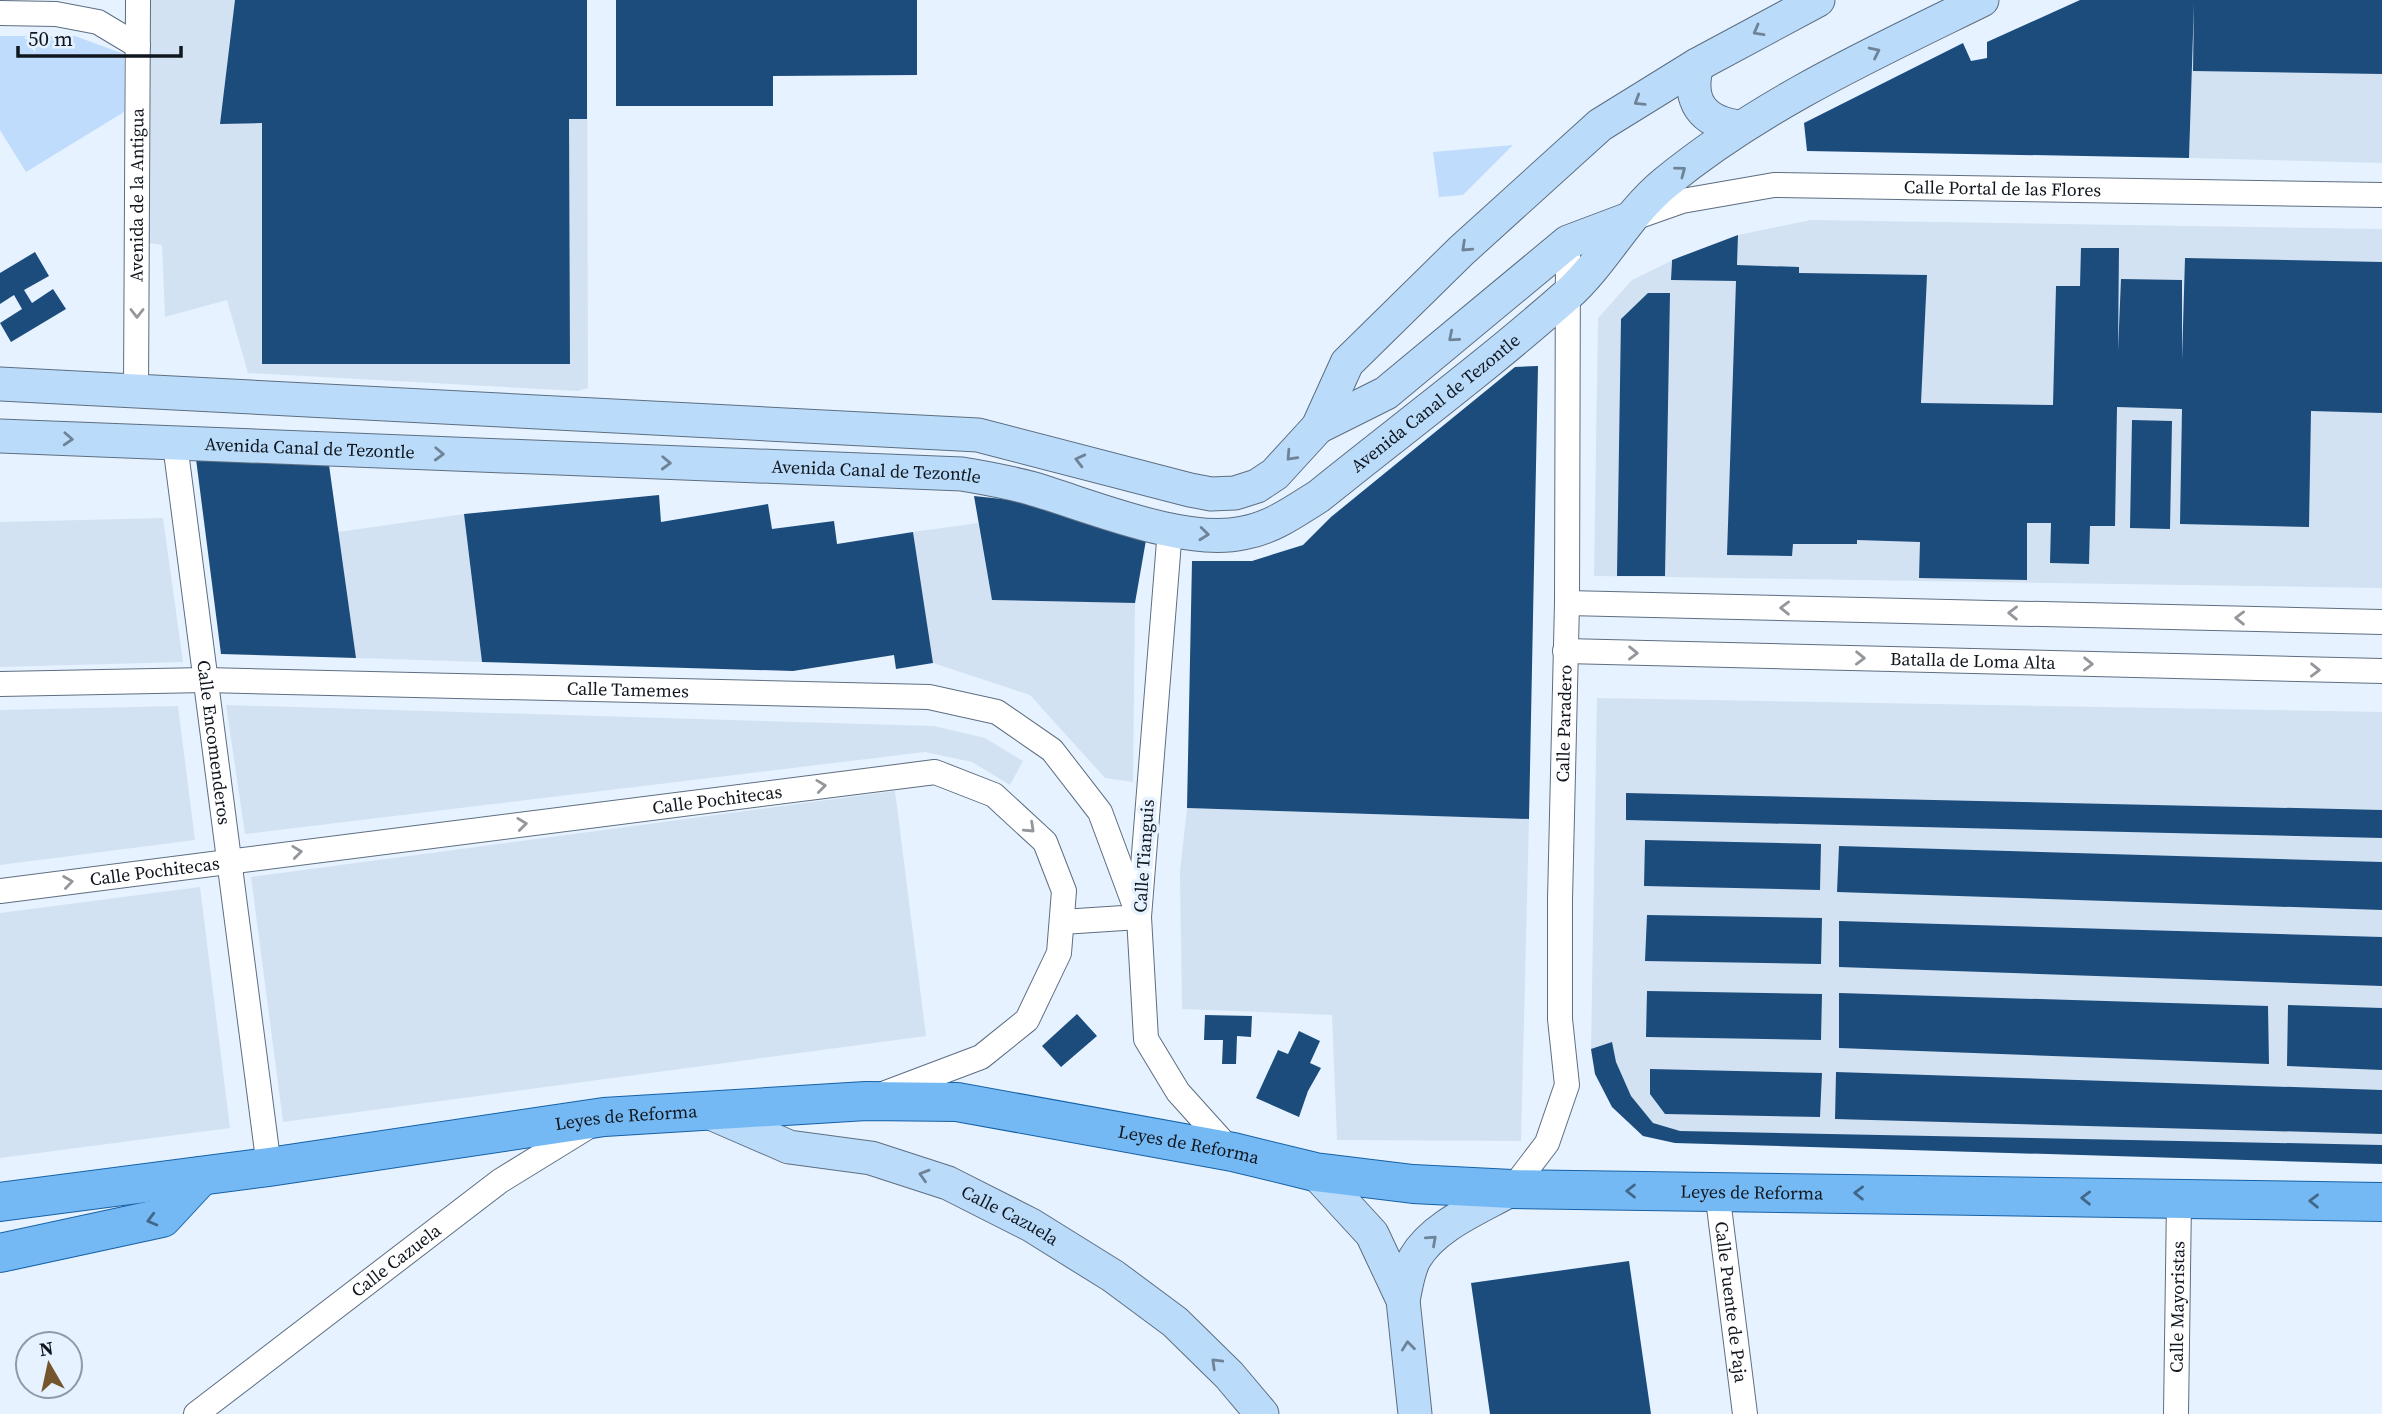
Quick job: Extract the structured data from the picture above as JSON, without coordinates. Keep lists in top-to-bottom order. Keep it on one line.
{"streets":{"main road":["Avenida Canal de Tezontle","Leyes de Reforma","Calle Cazuela"],"street":["Calle Portal de las Flores","Avenida de la Antigua","Batalla de Loma Alta","Calle Tamemes","Calle Paradero","Calle Encomenderos","Calle Pochitecas","Calle Tianguis","Calle Puente de Paja","Calle Mayoristas"]},"crossings":[["Calle Portal de las Flores","Avenida Canal de Tezontle"],["Avenida de la Antigua","Avenida Canal de Tezontle"],["Avenida Canal de Tezontle","Calle Paradero"],["Avenida Canal de Tezontle","Calle Encomenderos"],["Avenida Canal de Tezontle","Calle Tianguis"],["Batalla de Loma Alta","Calle Paradero"],["Calle Tamemes","Calle Encomenderos"],["Calle Tamemes","Calle Tianguis"],["Calle Paradero","Leyes de Reforma"],["Calle Encomenderos","Calle Pochitecas"],["Calle Encomenderos","Leyes de Reforma"],["Calle Pochitecas","Leyes de Reforma"],["Calle Tianguis","Leyes de Reforma"],["Leyes de Reforma","Calle Cazuela"],["Leyes de Reforma","Calle Puente de Paja"],["Leyes de Reforma","Calle Mayoristas"]],"one_way":["Avenida de la Antigua","Calle Pochitecas","Leyes de Reforma","Calle Cazuela"],"scale_bar":"50 m","north":"top"}
